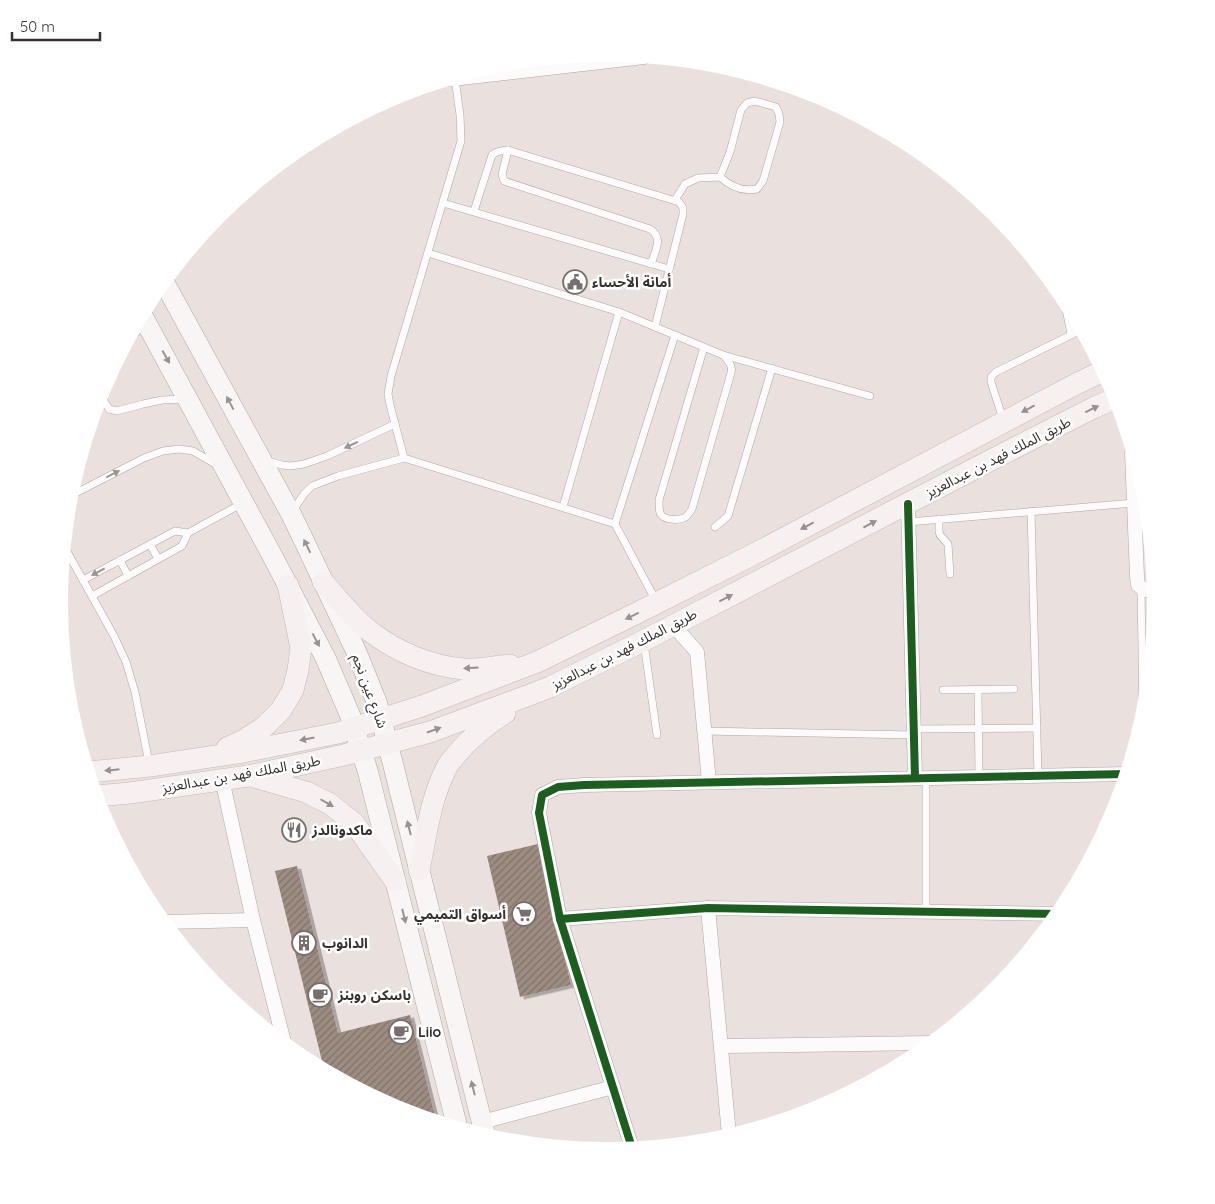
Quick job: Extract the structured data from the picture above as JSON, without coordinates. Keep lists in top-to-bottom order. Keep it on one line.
{"streets":{"main road":["طريق الملك فهد بن عبدالعزيز","شارع عين نجم"]},"crossings":[["طريق الملك فهد بن عبدالعزيز","شارع عين نجم"]],"places":{"public building":["أمانة الأحساء"],"restaurant":["ماكدونالدز"],"supermarket":["أسواق التميمي"],"building":["الدانوب"],"cafe":["باسكن روبنز","Liio"]},"scale_bar":"50 m"}
